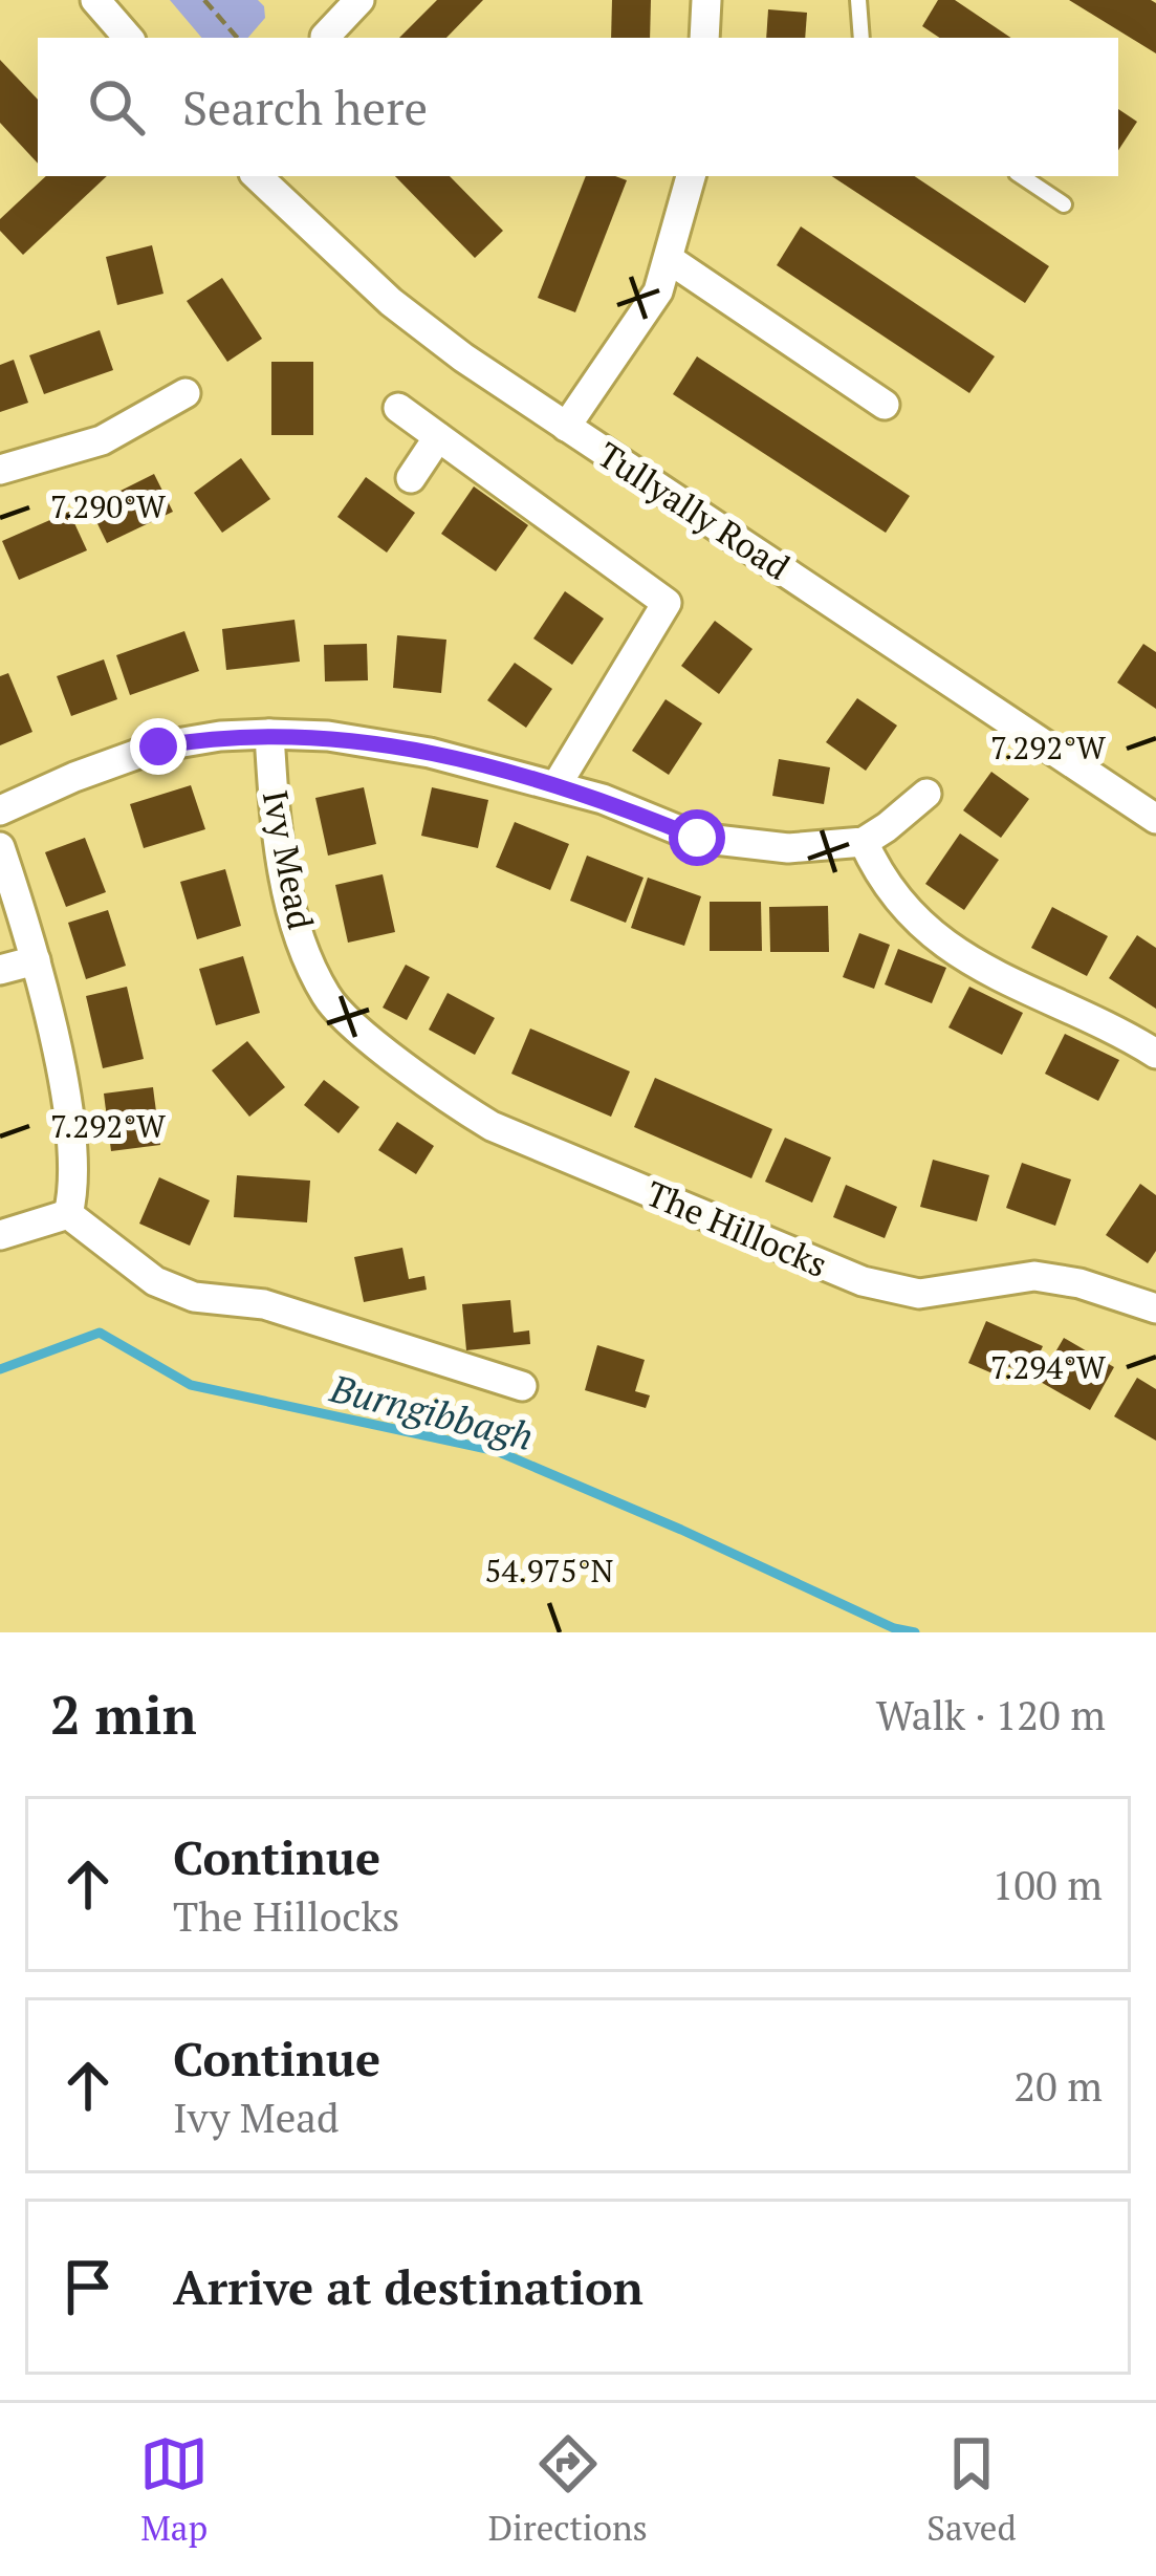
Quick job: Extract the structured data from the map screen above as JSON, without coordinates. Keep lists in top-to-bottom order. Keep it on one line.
{"streets":{"street":["Tullyally Road","Ivy Mead","The Hillocks"]},"crossings":[["Ivy Mead","The Hillocks"]],"water":["Burngibbagh"],"page":{"search":"Search here","heading":["2 min","Walk · 120 m"],"list":[["Continue","The Hillocks","100 m"],["Continue","Ivy Mead","20 m"],"Arrive at destination"],"nav":["Map","Directions","Saved"]},"coordinates":["7.290°W","7.292°W","7.294°W","54.975°N"]}
